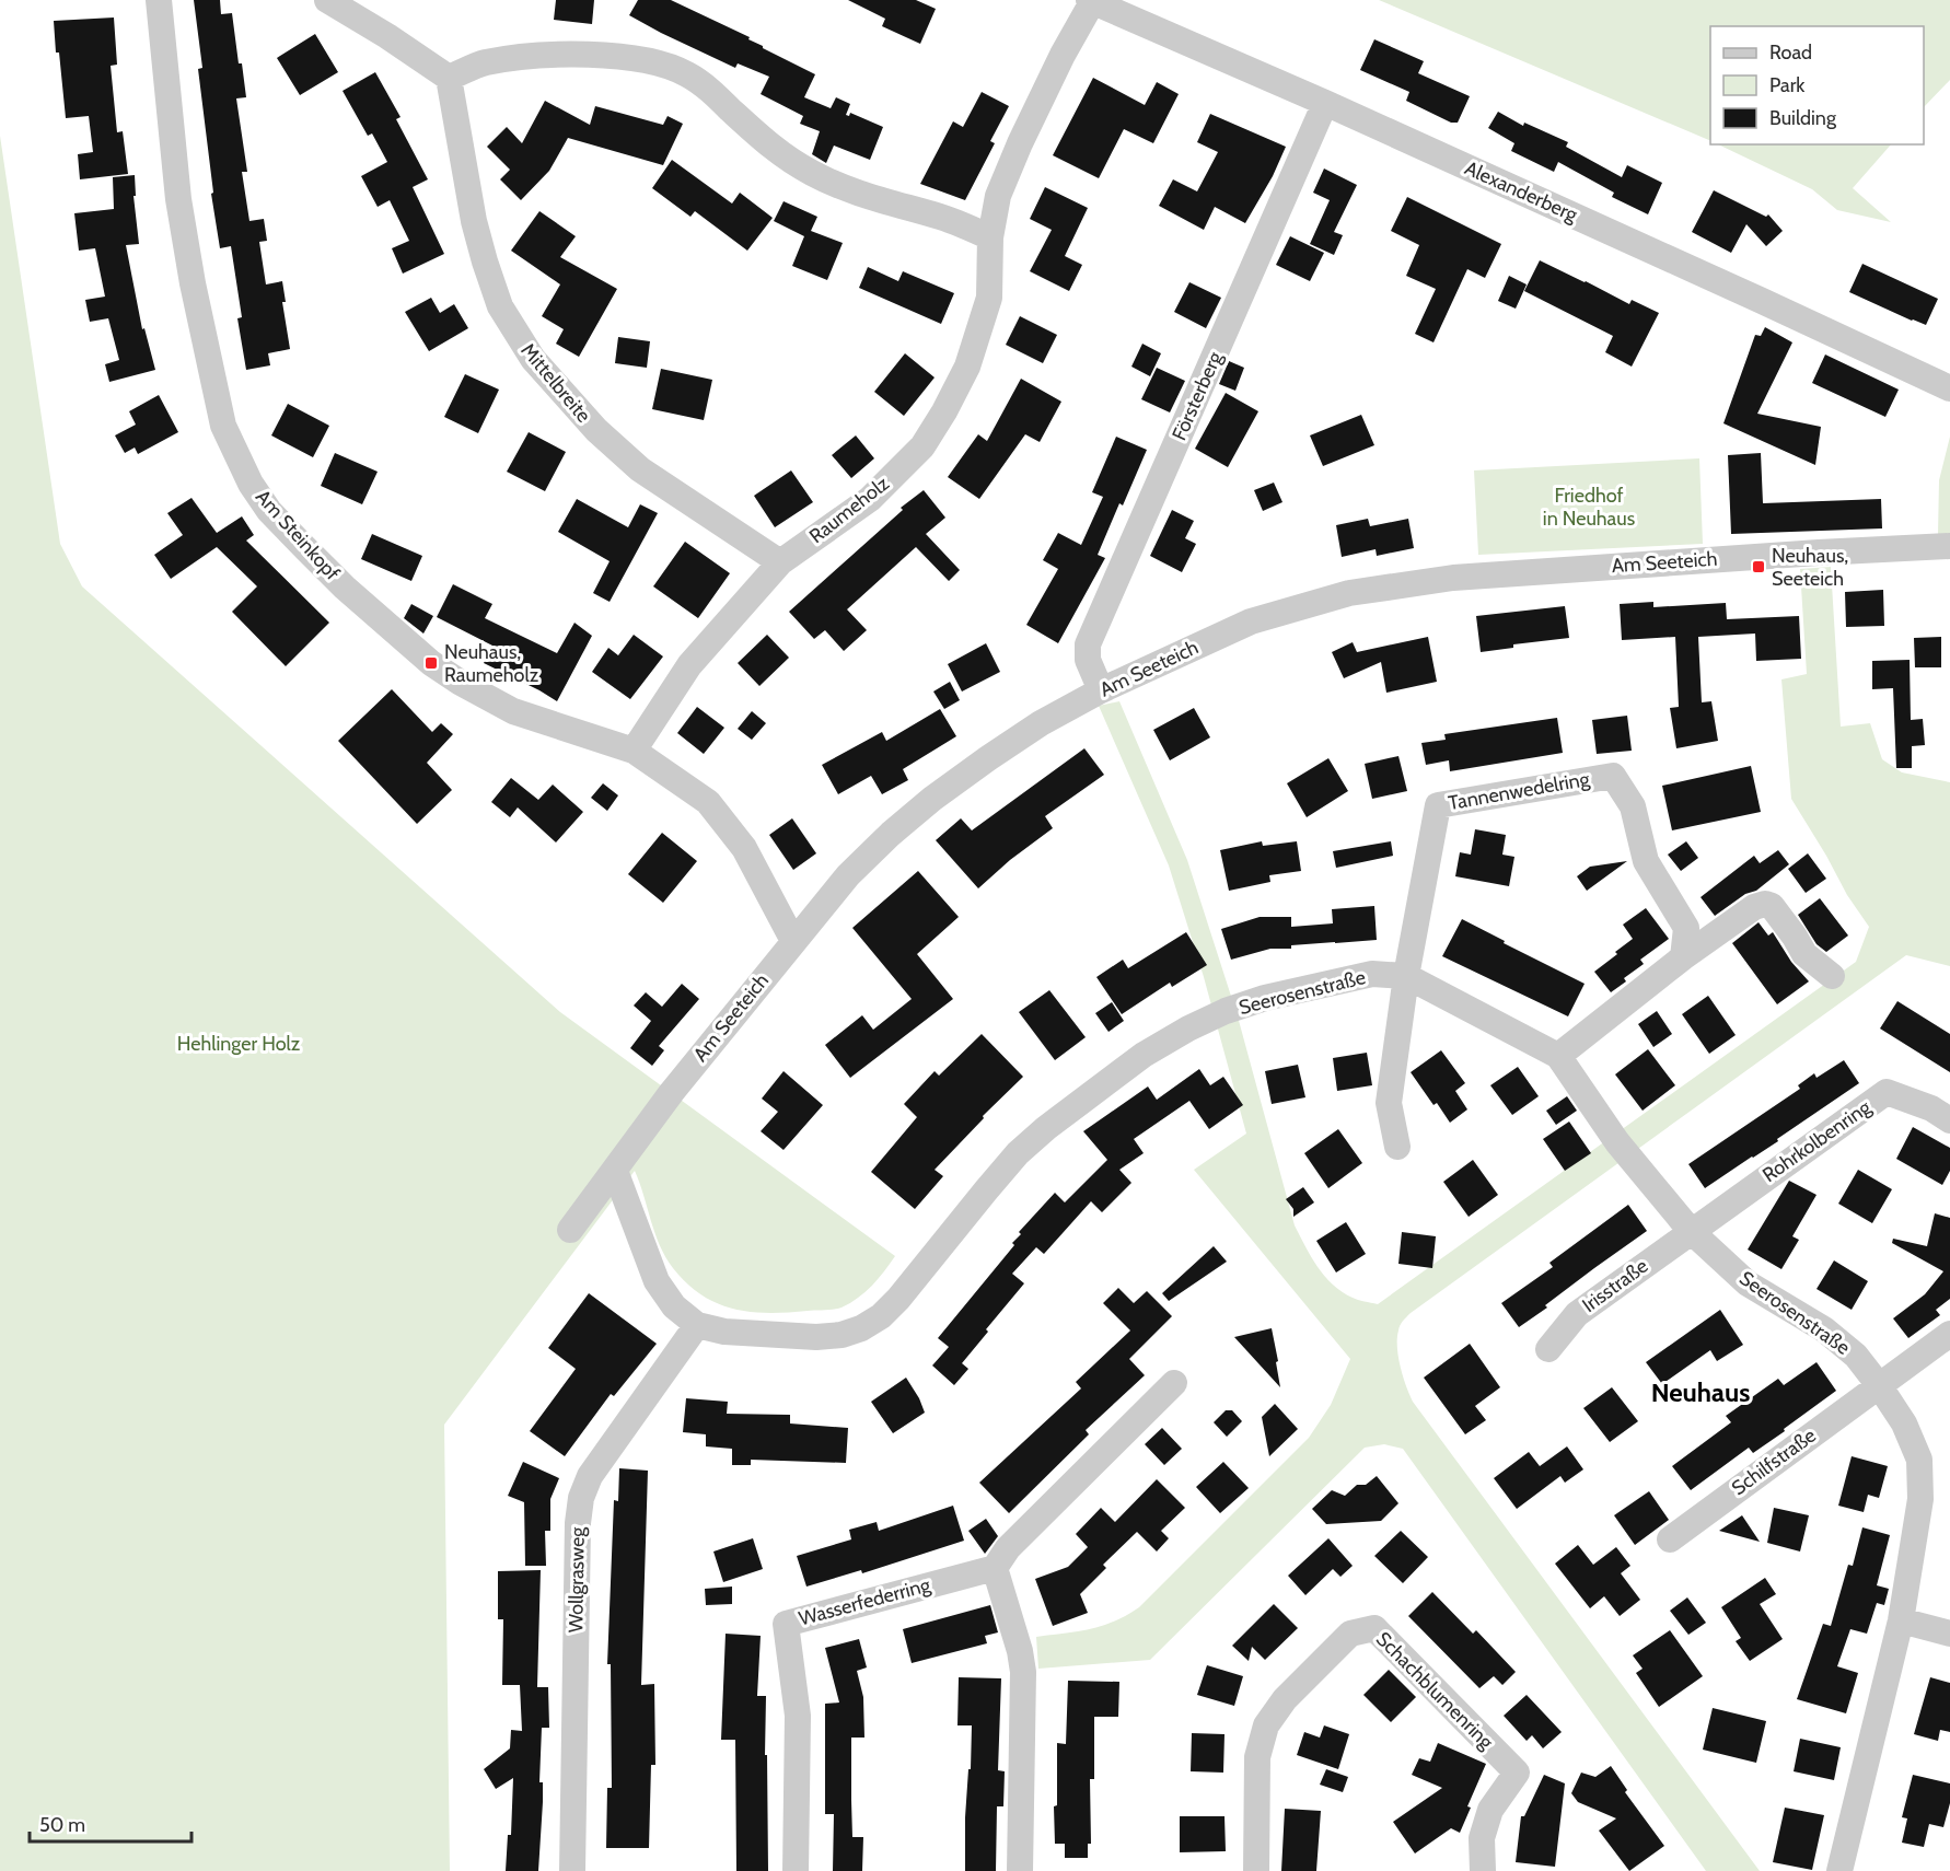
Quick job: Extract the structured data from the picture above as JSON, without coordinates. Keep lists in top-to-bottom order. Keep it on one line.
{"streets":{"street":["Alexanderberg","Mittelbreite","Försterberg","Raumeholz","Am Steinkopf","Am Seeteich","Tannenwedelring","Seerosenstraße","Rohrkolbenring","Irisstraße","Schilfstraße","Wollgrasweg","Wasserfederring","Schachblumenring"]},"crossings":[["Alexanderberg","Försterberg"],["Alexanderberg","Raumeholz"],["Mittelbreite","Raumeholz"],["Försterberg","Am Seeteich"],["Raumeholz","Am Steinkopf"],["Am Seeteich","Seerosenstraße"],["Tannenwedelring","Seerosenstraße"],["Seerosenstraße","Rohrkolbenring"],["Seerosenstraße","Irisstraße"],["Seerosenstraße","Schilfstraße"],["Seerosenstraße","Wollgrasweg"],["Rohrkolbenring","Irisstraße"]],"districts":["Neuhaus"],"parks":["Friedhof in Neuhaus","Hehlinger Holz"],"places":{"transit":["Neuhaus, Seeteich","Neuhaus, Raumeholz"]},"legend":["Road","Park","Building"],"scale_bar":"50 m"}
